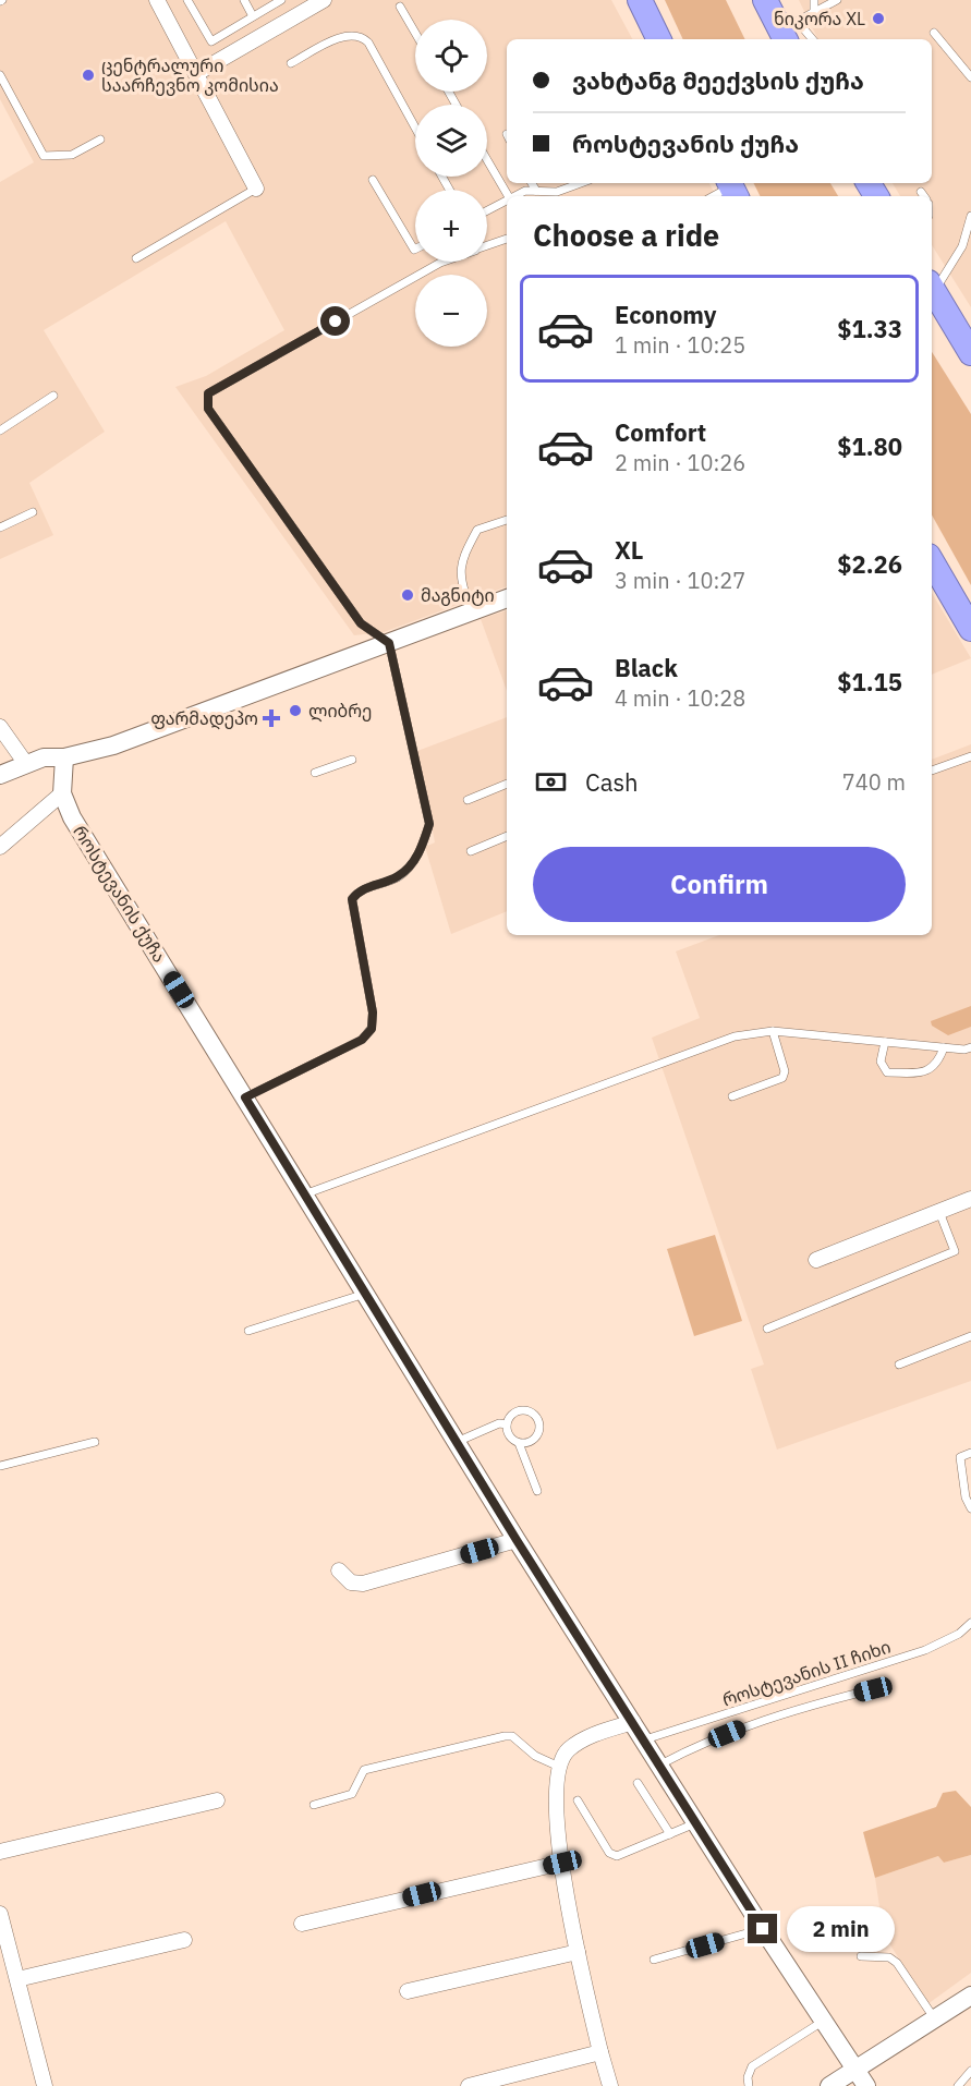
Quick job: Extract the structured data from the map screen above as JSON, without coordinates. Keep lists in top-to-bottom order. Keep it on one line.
{"streets":{"street":["როსტევანის ქუჩა"],"lane":["როსტევანის II ჩიხი"]},"crossings":[["როსტევანის ქუჩა","როსტევანის II ჩიხი"]],"places":{"other":["ნიკორა XL","ცენტრალური საარჩევნო კომისია","მაგნიტი","ლიბრე"],"health":["ფარმადეპო"]},"page":{"map_buttons":["+","−"],"banner":["ვახტანგ მეექვსის ქუჩა","როსტევანის ქუჩა"],"heading":"Choose a ride","list":[{"name":"Economy","note":"1 min · 10:25","value":"$1.33"},{"name":"Comfort","note":"2 min · 10:26","value":"$1.80"},{"name":"XL","note":"3 min · 10:27","value":"$2.26"},{"name":"Black","note":"4 min · 10:28","value":"$1.15"}],"pay":["Cash","740 m"],"buttons":"Confirm","bubble":"2 min"}}
